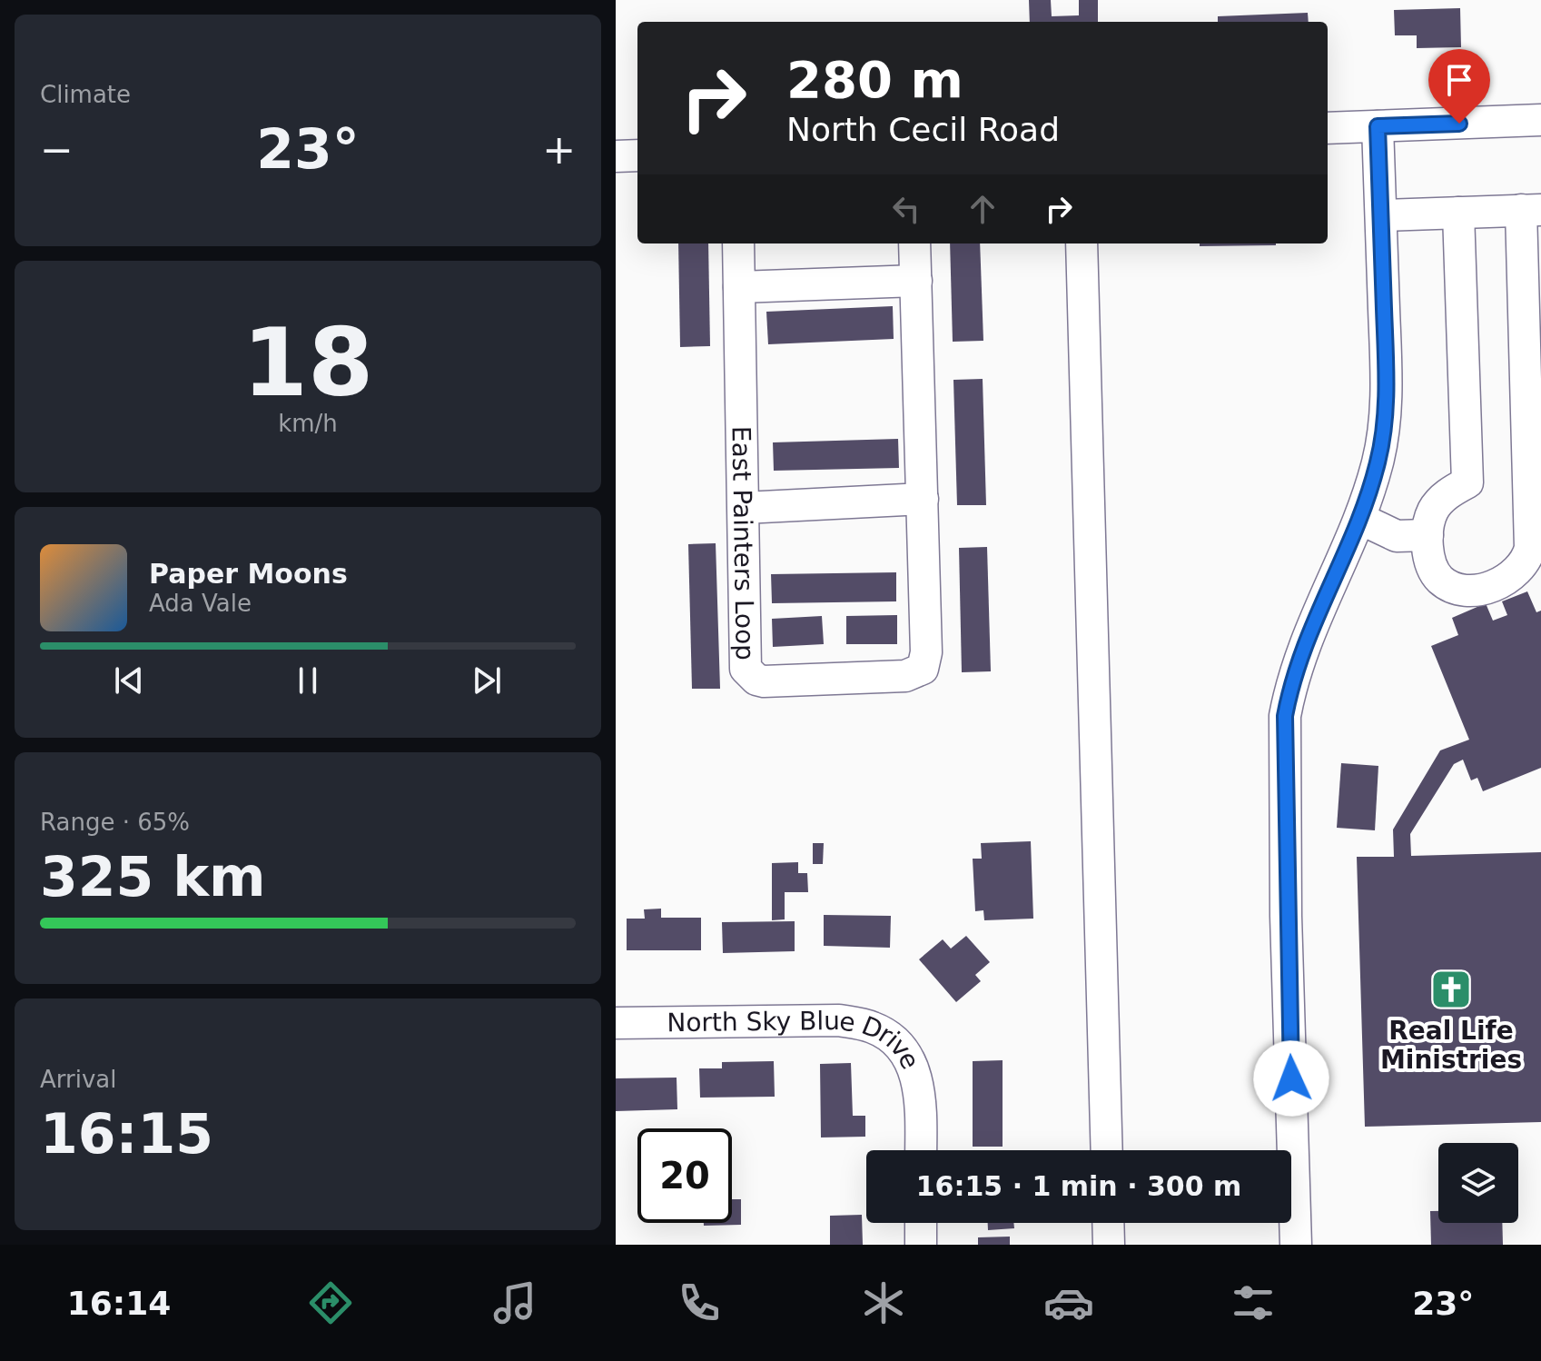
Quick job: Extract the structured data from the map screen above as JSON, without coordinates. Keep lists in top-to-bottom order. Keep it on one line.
{"streets":{"street":["East Painters Loop","North Sky Blue Drive"]},"places":{"church":["Real Life Ministries"]},"page":{"tile":["Climate",["18","km/h"],["Range · 65%","325 km"],["Arrival","16:15"]],"turn":["280 m","North Cecil Road"],"heat":["−","23°","+"],"song":["Paper Moons","Ada Vale"],"limit":"20","trip":"16:15 · 1 min · 300 m","tabs":["16:14","23°"]}}
